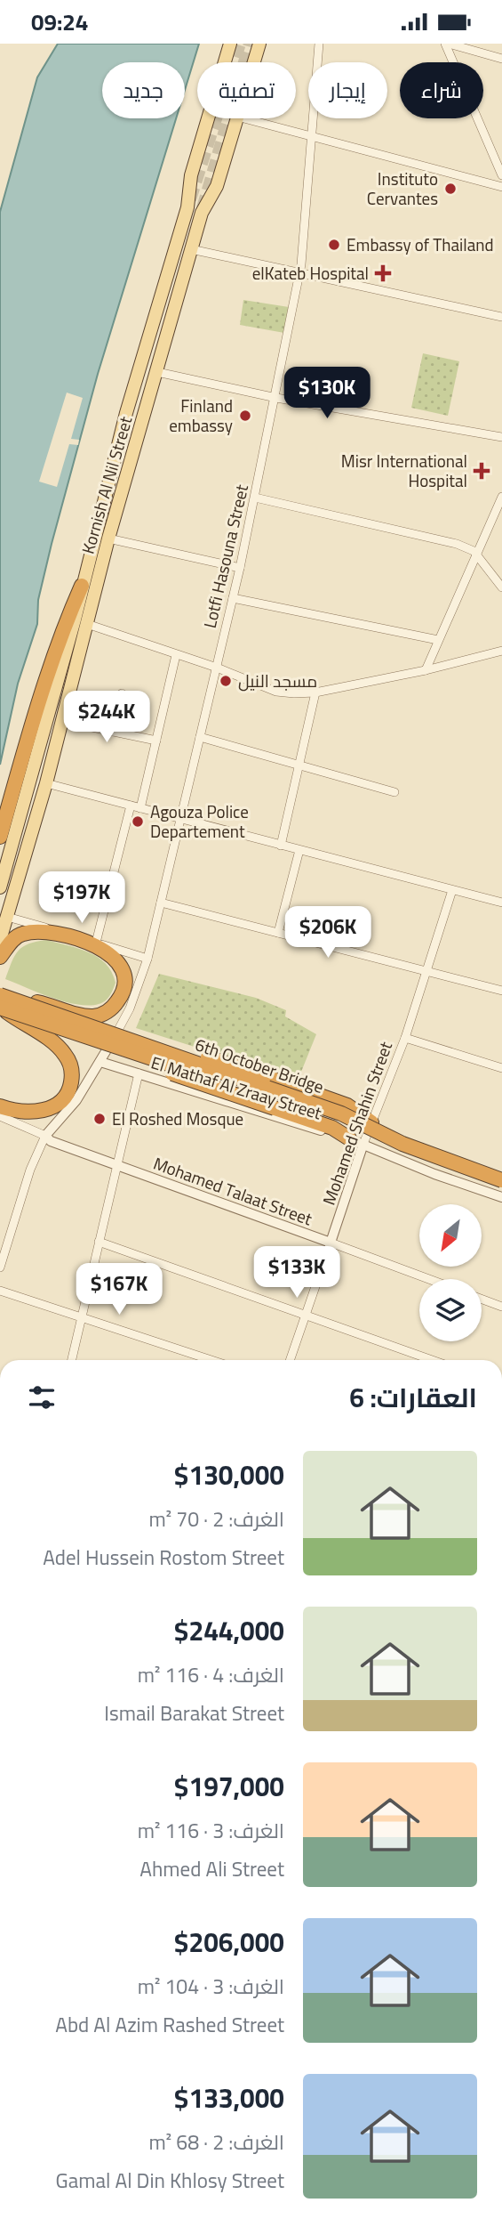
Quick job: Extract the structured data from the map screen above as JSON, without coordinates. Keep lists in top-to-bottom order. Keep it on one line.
{"streets":{"highway":["6th October Bridge"],"main road":["Kornish Al Nil Street"],"street":["Lotfi Hasouna Street","El Mathaf Al Zraay Street","Mohamed Shahin Street","Mohamed Talaat Street"]},"crossings":[["Lotfi Hasouna Street","El Mathaf Al Zraay Street"],["Lotfi Hasouna Street","Mohamed Talaat Street"],["El Mathaf Al Zraay Street","Mohamed Shahin Street"],["Mohamed Shahin Street","Mohamed Talaat Street"]],"places":{"other":["Instituto Cervantes","Embassy of Thailand","Finland embassy","مسجد النيل","Agouza Police Departement","El Roshed Mosque"],"health":["elKateb Hospital","Misr International Hospital"]},"north":"bottom left","page":{"status":"09:24","chip":["شراء","إيجار","تصفية","جديد"],"price":["$130K","$244K","$197K","$206K","$133K","$167K"],"heading":"العقارات: 6","list":[{"name":"$130,000","note":"الغرف: 2 · 70 m² · Adel Hussein Rostom Street"},{"name":"$244,000","note":"الغرف: 4 · 116 m² · Ismail Barakat Street"},{"name":"$197,000","note":"الغرف: 3 · 116 m² · Ahmed Ali Street"},{"name":"$206,000","note":"الغرف: 3 · 104 m² · Abd Al Azim Rashed Street"},{"name":"$133,000","note":"الغرف: 2 · 68 m² · Gamal Al Din Khlosy Street"}]}}
